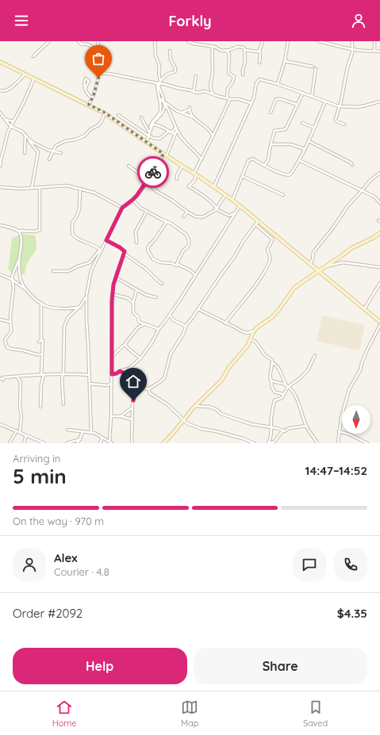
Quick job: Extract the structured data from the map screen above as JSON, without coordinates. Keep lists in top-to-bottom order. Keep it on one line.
{"north":"bottom","page":{"header":"Forkly","heading":["5 min","Arriving in","14:47–14:52"],"panel":["Alex","Courier · 4.8","Order #2092","$4.35"],"bar":"On the way · 970 m","buttons":["Help","Share"],"tabs":["Home","Map","Saved"]}}
